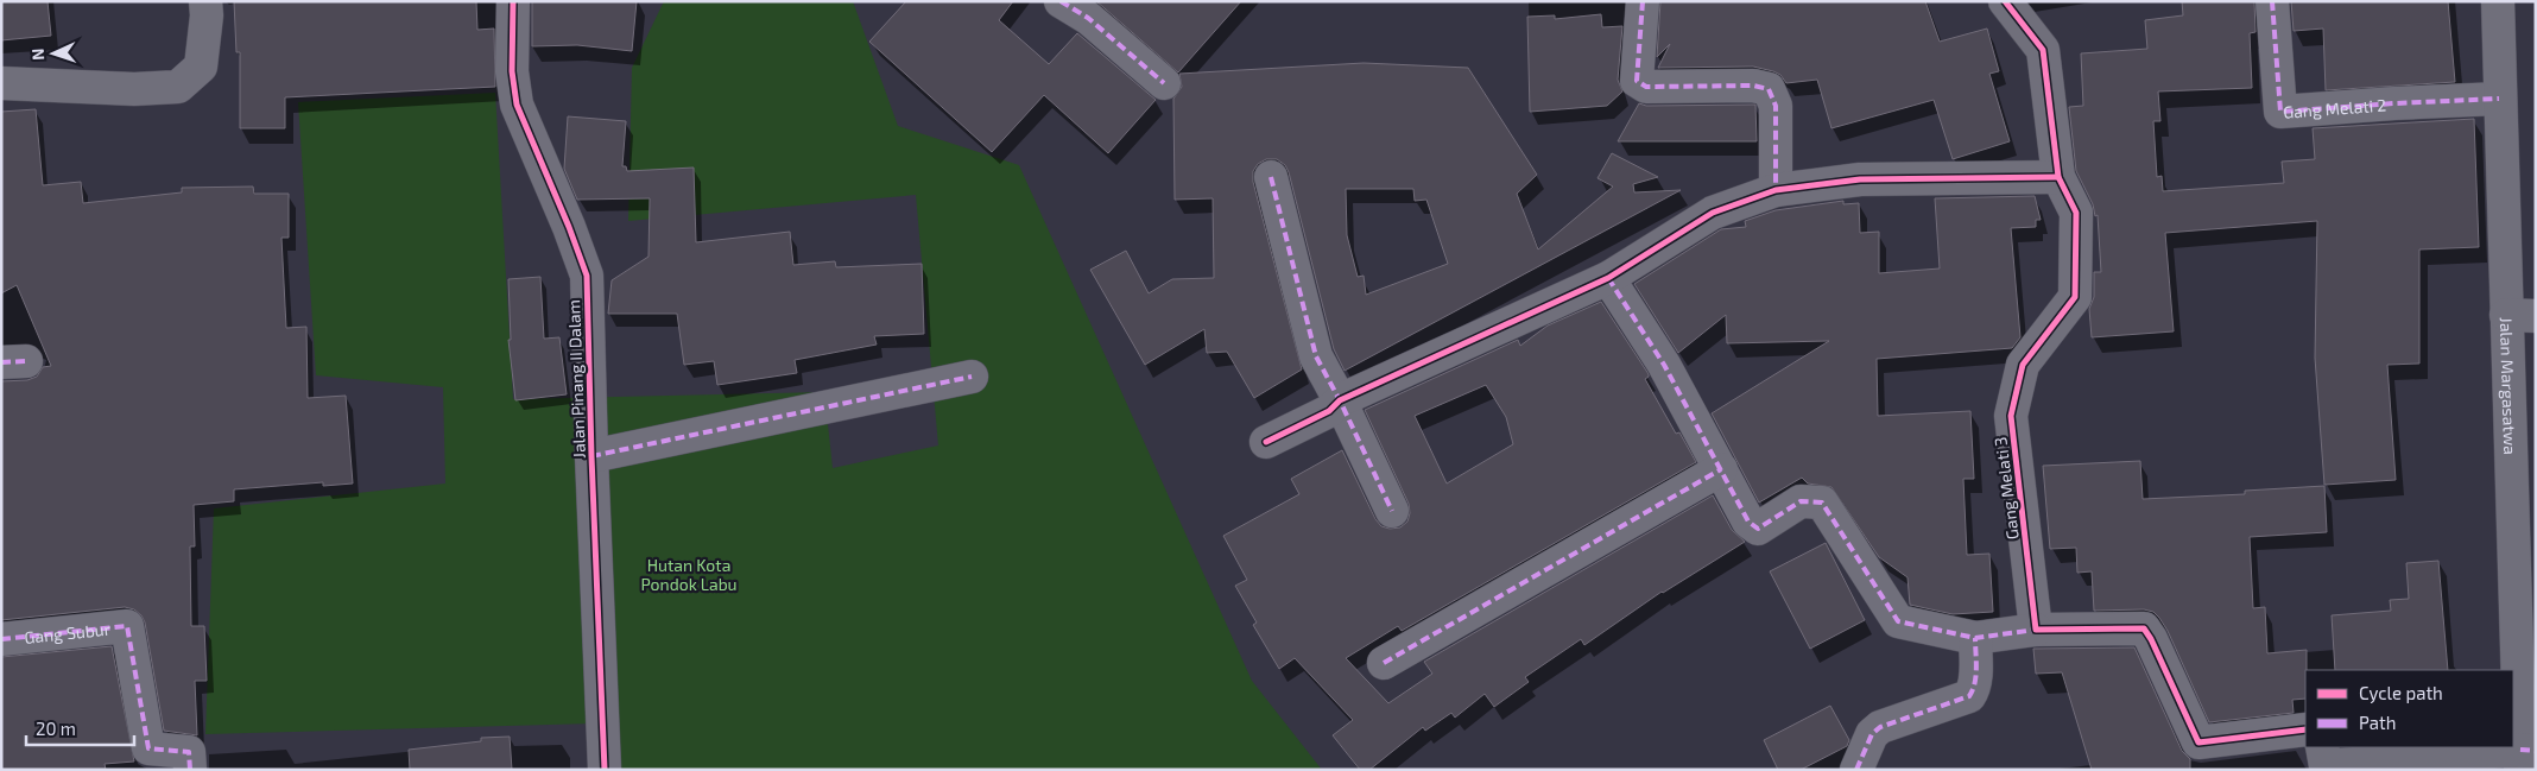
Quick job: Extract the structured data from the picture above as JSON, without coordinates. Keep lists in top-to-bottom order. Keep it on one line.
{"streets":{"street":["Gang Melati 2","Jalan Pinang II Dalam","Jalan Margasatwa","Gang Melati 3","Gang Subur"]},"crossings":[["Gang Melati 2","Jalan Margasatwa"]],"parks":["Hutan Kota Pondok Labu"],"legend":["Cycle path","Path"],"scale_bar":"20 m","north":"left"}
